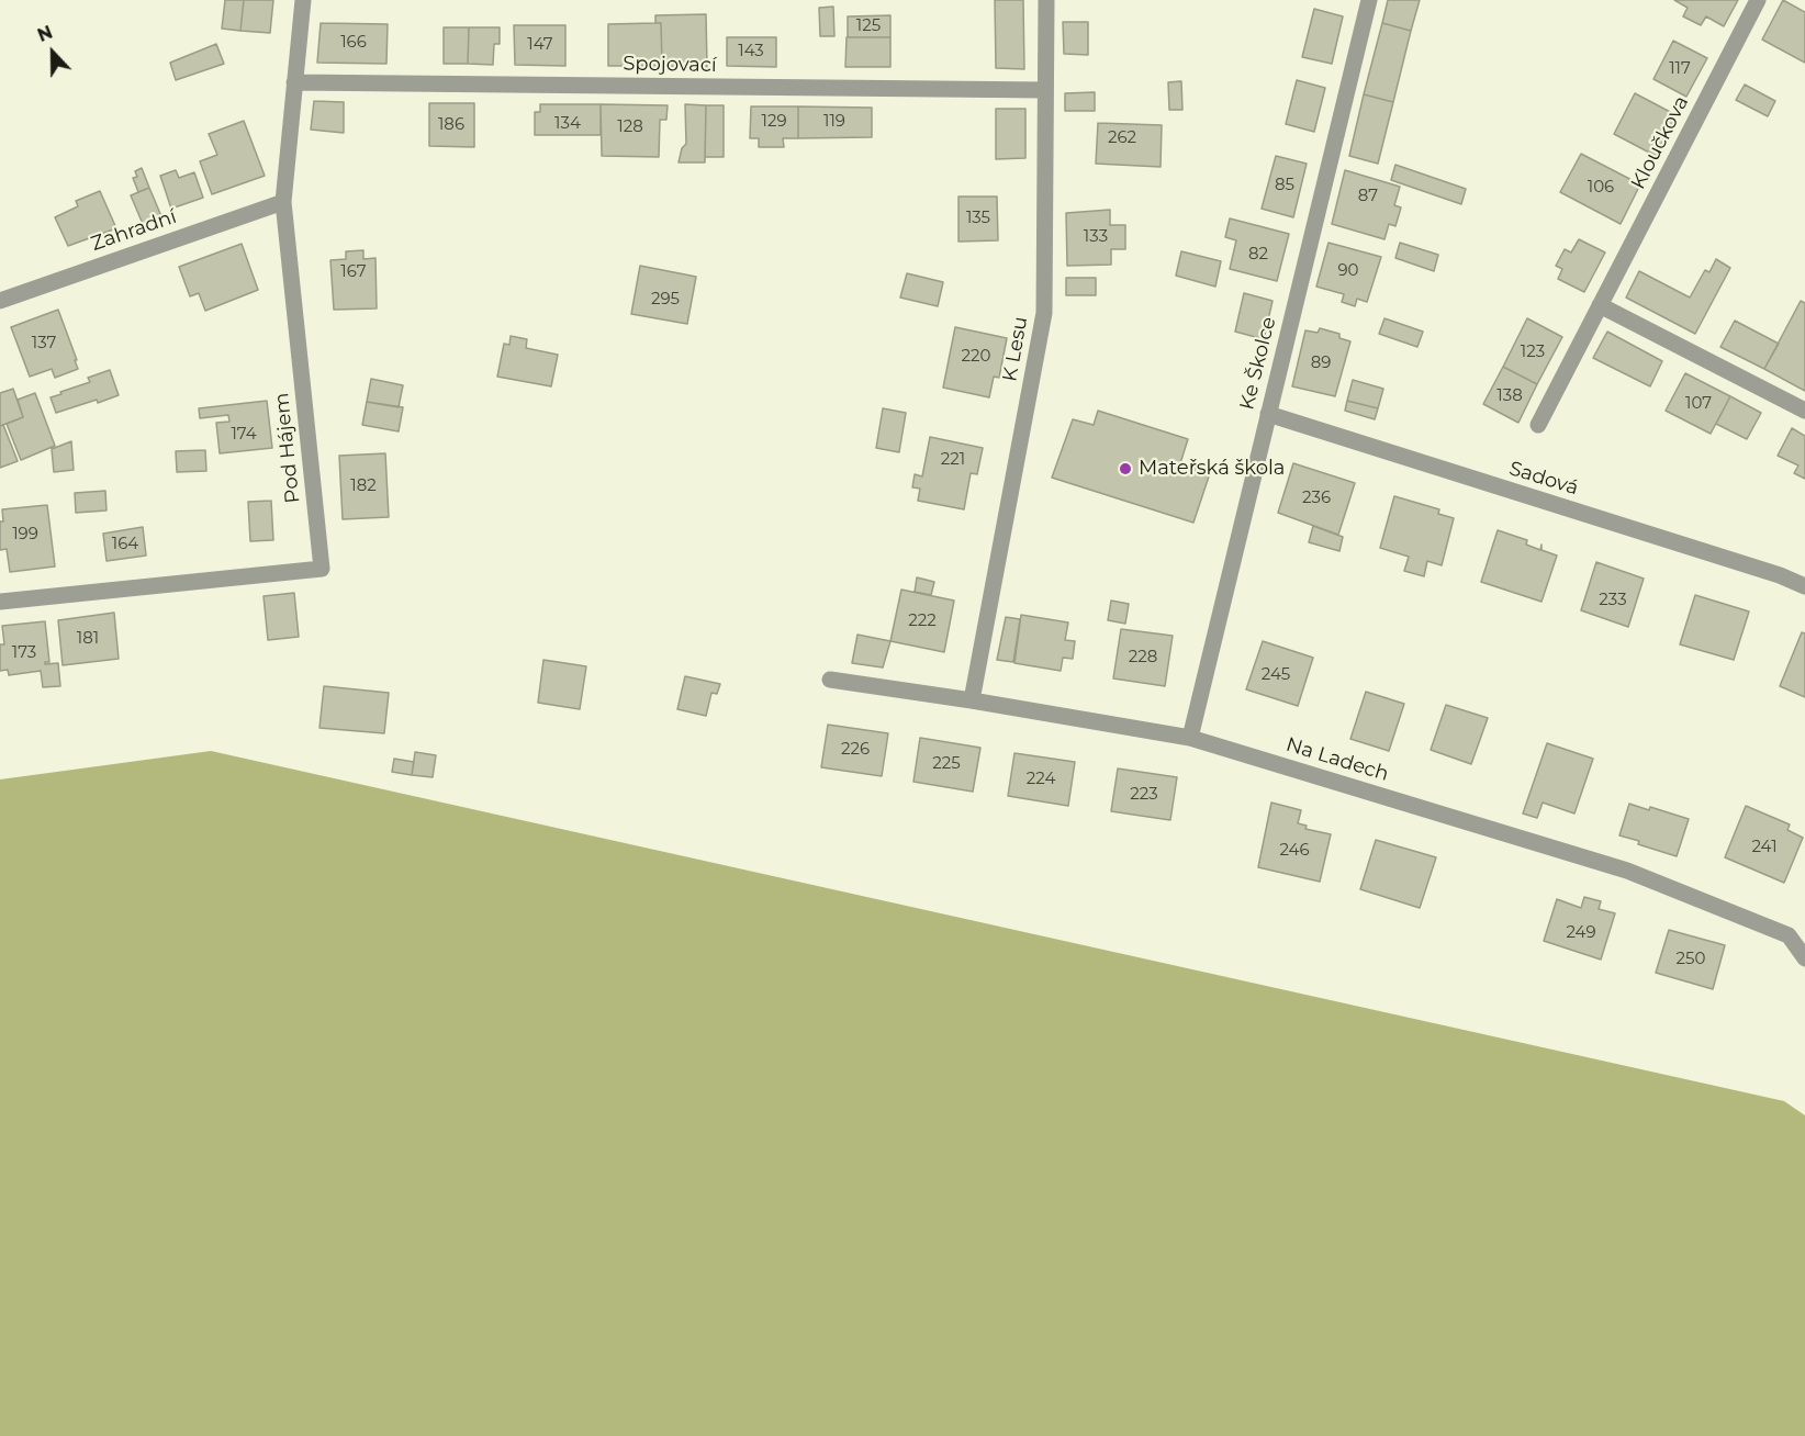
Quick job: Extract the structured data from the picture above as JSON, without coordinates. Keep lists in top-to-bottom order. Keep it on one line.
{"streets":{"street":["Spojovací","Kloučkova","Zahradní","K Lesu","Ke Školce","Pod Hájem","Sadová","Na Ladech"]},"crossings":[["Spojovací","K Lesu"],["Spojovací","Pod Hájem"],["Zahradní","Pod Hájem"],["K Lesu","Na Ladech"],["Ke Školce","Sadová"],["Ke Školce","Na Ladech"]],"places":["Mateřská škola"],"house_numbers":["125","166","147","143","117","129","119","134","186","128","262","85","106","87","135","133","82","90","167","295","137","123","220","89","138","107","174","221","182","236","199","164","233","222","181","173","228","245","226","225","224","223","241","246","249","250"],"north":"top"}
